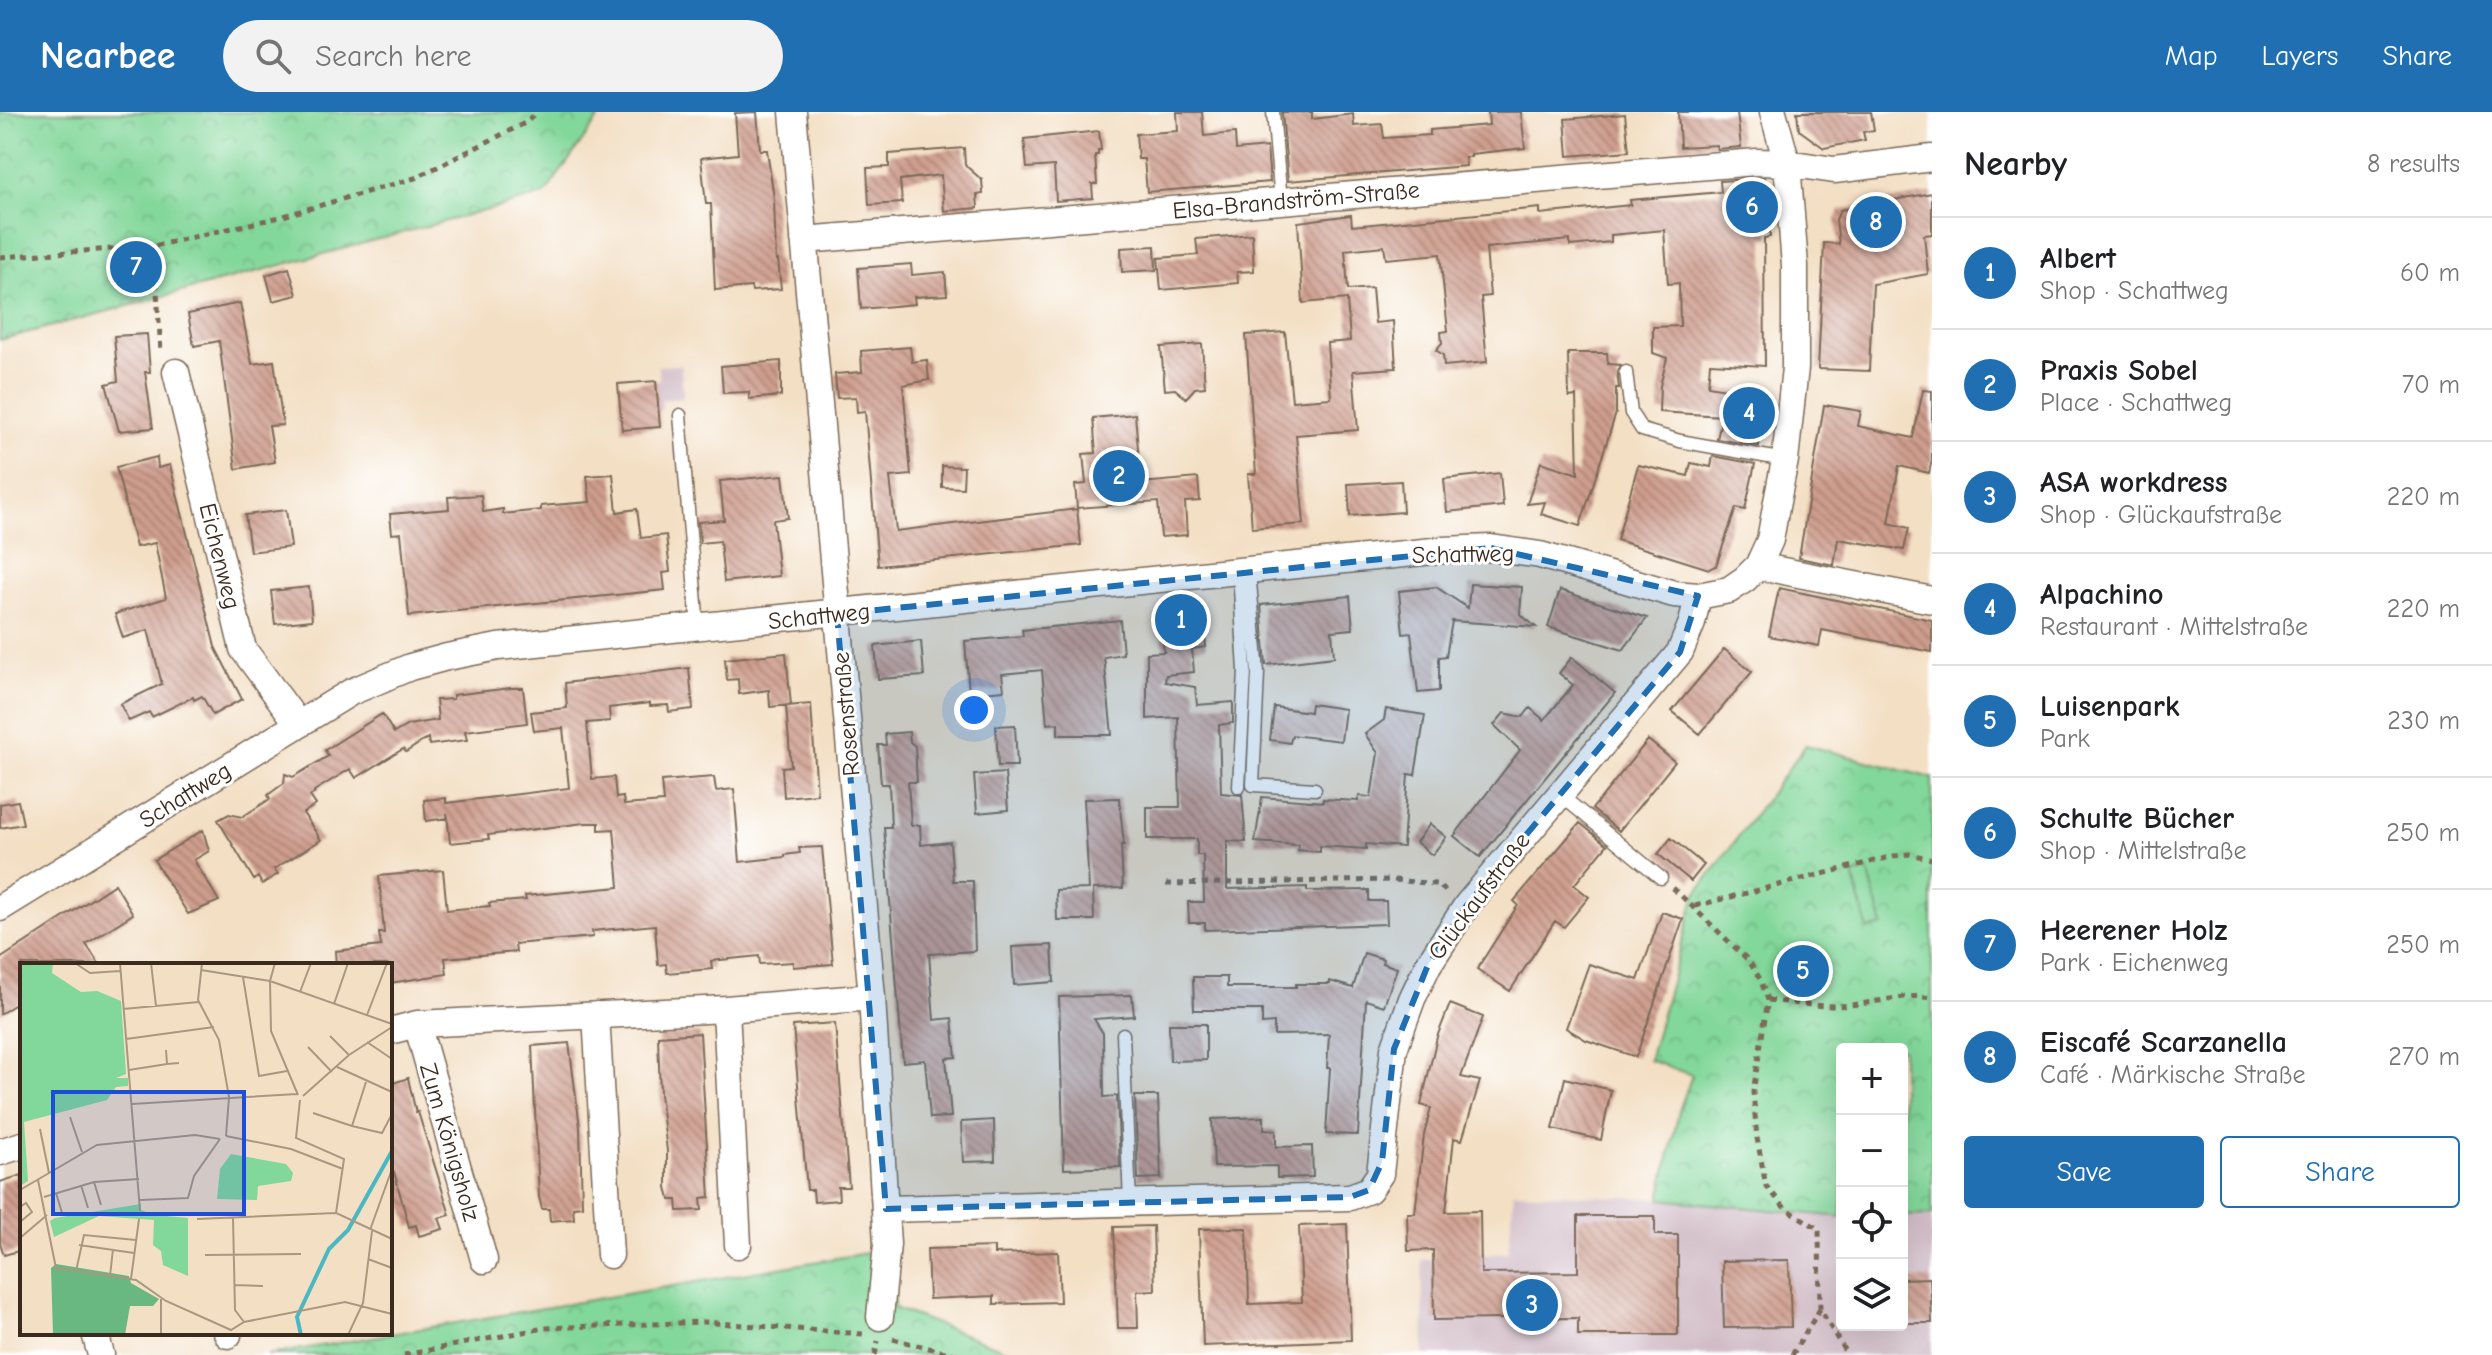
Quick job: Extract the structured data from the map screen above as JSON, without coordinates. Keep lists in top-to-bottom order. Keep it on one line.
{"streets":{"street":["Elsa-Brandström-Straße","Schattweg","Eichenweg","Rosenstraße","Glückaufstraße","Zum Königsholz"]},"crossings":[["Elsa-Brandström-Straße","Rosenstraße"],["Schattweg","Eichenweg"],["Schattweg","Rosenstraße"],["Schattweg","Glückaufstraße"],["Rosenstraße","Glückaufstraße"]],"page":{"header":"Nearbee","search":"Search here","nav":["Map","Layers","Share"],"heading":["Nearby","8 results"],"pins":["6","8","7","4","2","1","5","3"],"list":[{"mark":"1","name":"Albert","note":"Shop · Schattweg","value":"60 m"},{"mark":"2","name":"Praxis Sobel","note":"Place · Schattweg","value":"70 m"},{"mark":"3","name":"ASA workdress","note":"Shop · Glückaufstraße","value":"220 m"},{"mark":"4","name":"Alpachino","note":"Restaurant · Mittelstraße","value":"220 m"},{"mark":"5","name":"Luisenpark","note":"Park","value":"230 m"},{"mark":"6","name":"Schulte Bücher","note":"Shop · Mittelstraße","value":"250 m"},{"mark":"7","name":"Heerener Holz","note":"Park · Eichenweg","value":"250 m"},{"mark":"8","name":"Eiscafé Scarzanella","note":"Café · Märkische Straße","value":"270 m"}],"map_buttons":["+","−"],"buttons":["Save","Share"]}}
